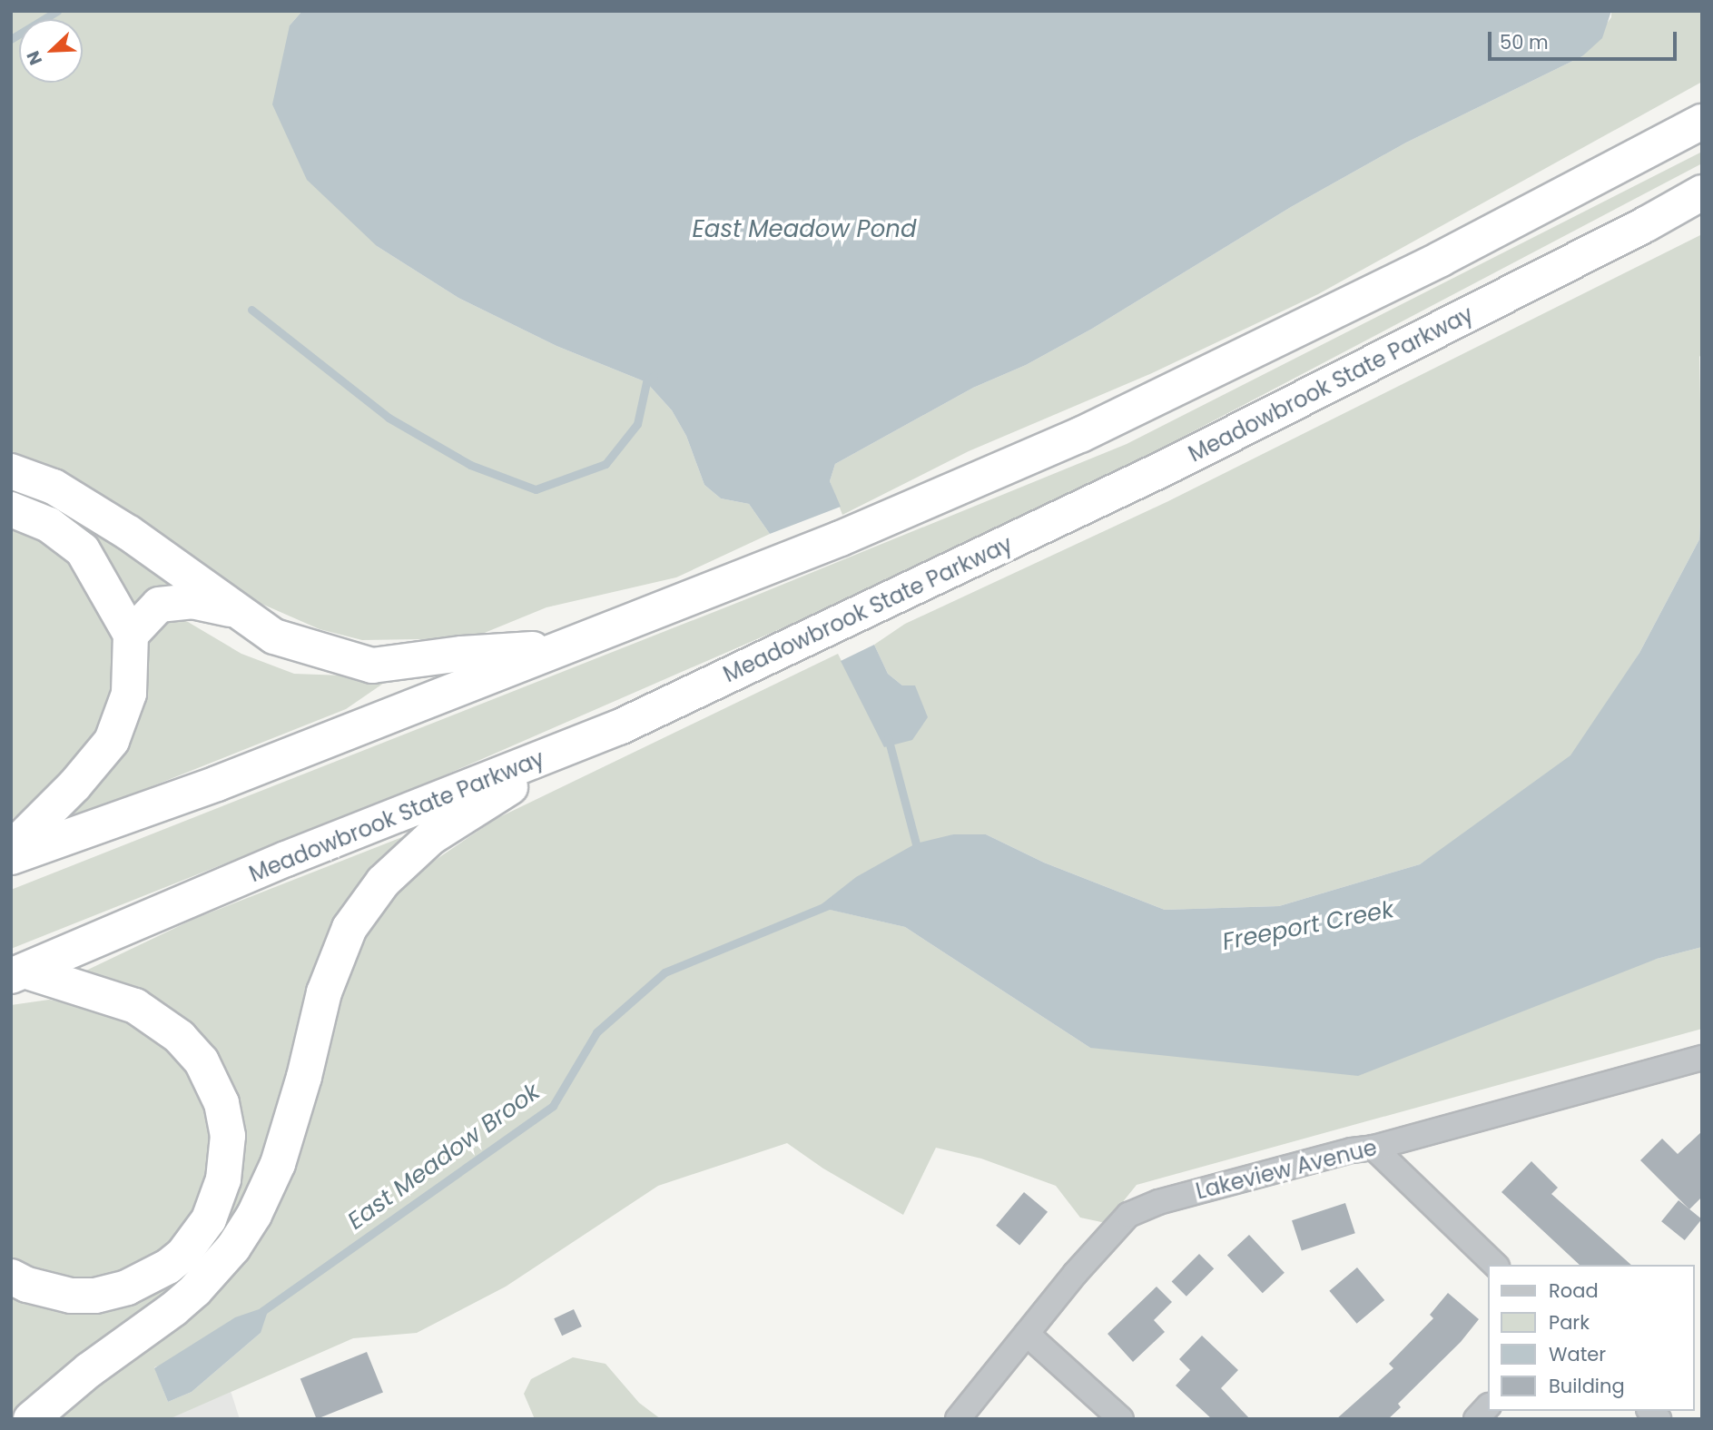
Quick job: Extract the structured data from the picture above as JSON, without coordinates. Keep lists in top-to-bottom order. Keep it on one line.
{"streets":{"highway":["Meadowbrook State Parkway"],"street":["Lakeview Avenue"]},"water":["East Meadow Pond","Freeport Creek","East Meadow Brook"],"legend":["Road","Park","Water","Building"],"scale_bar":"50 m","north":"bottom left"}
